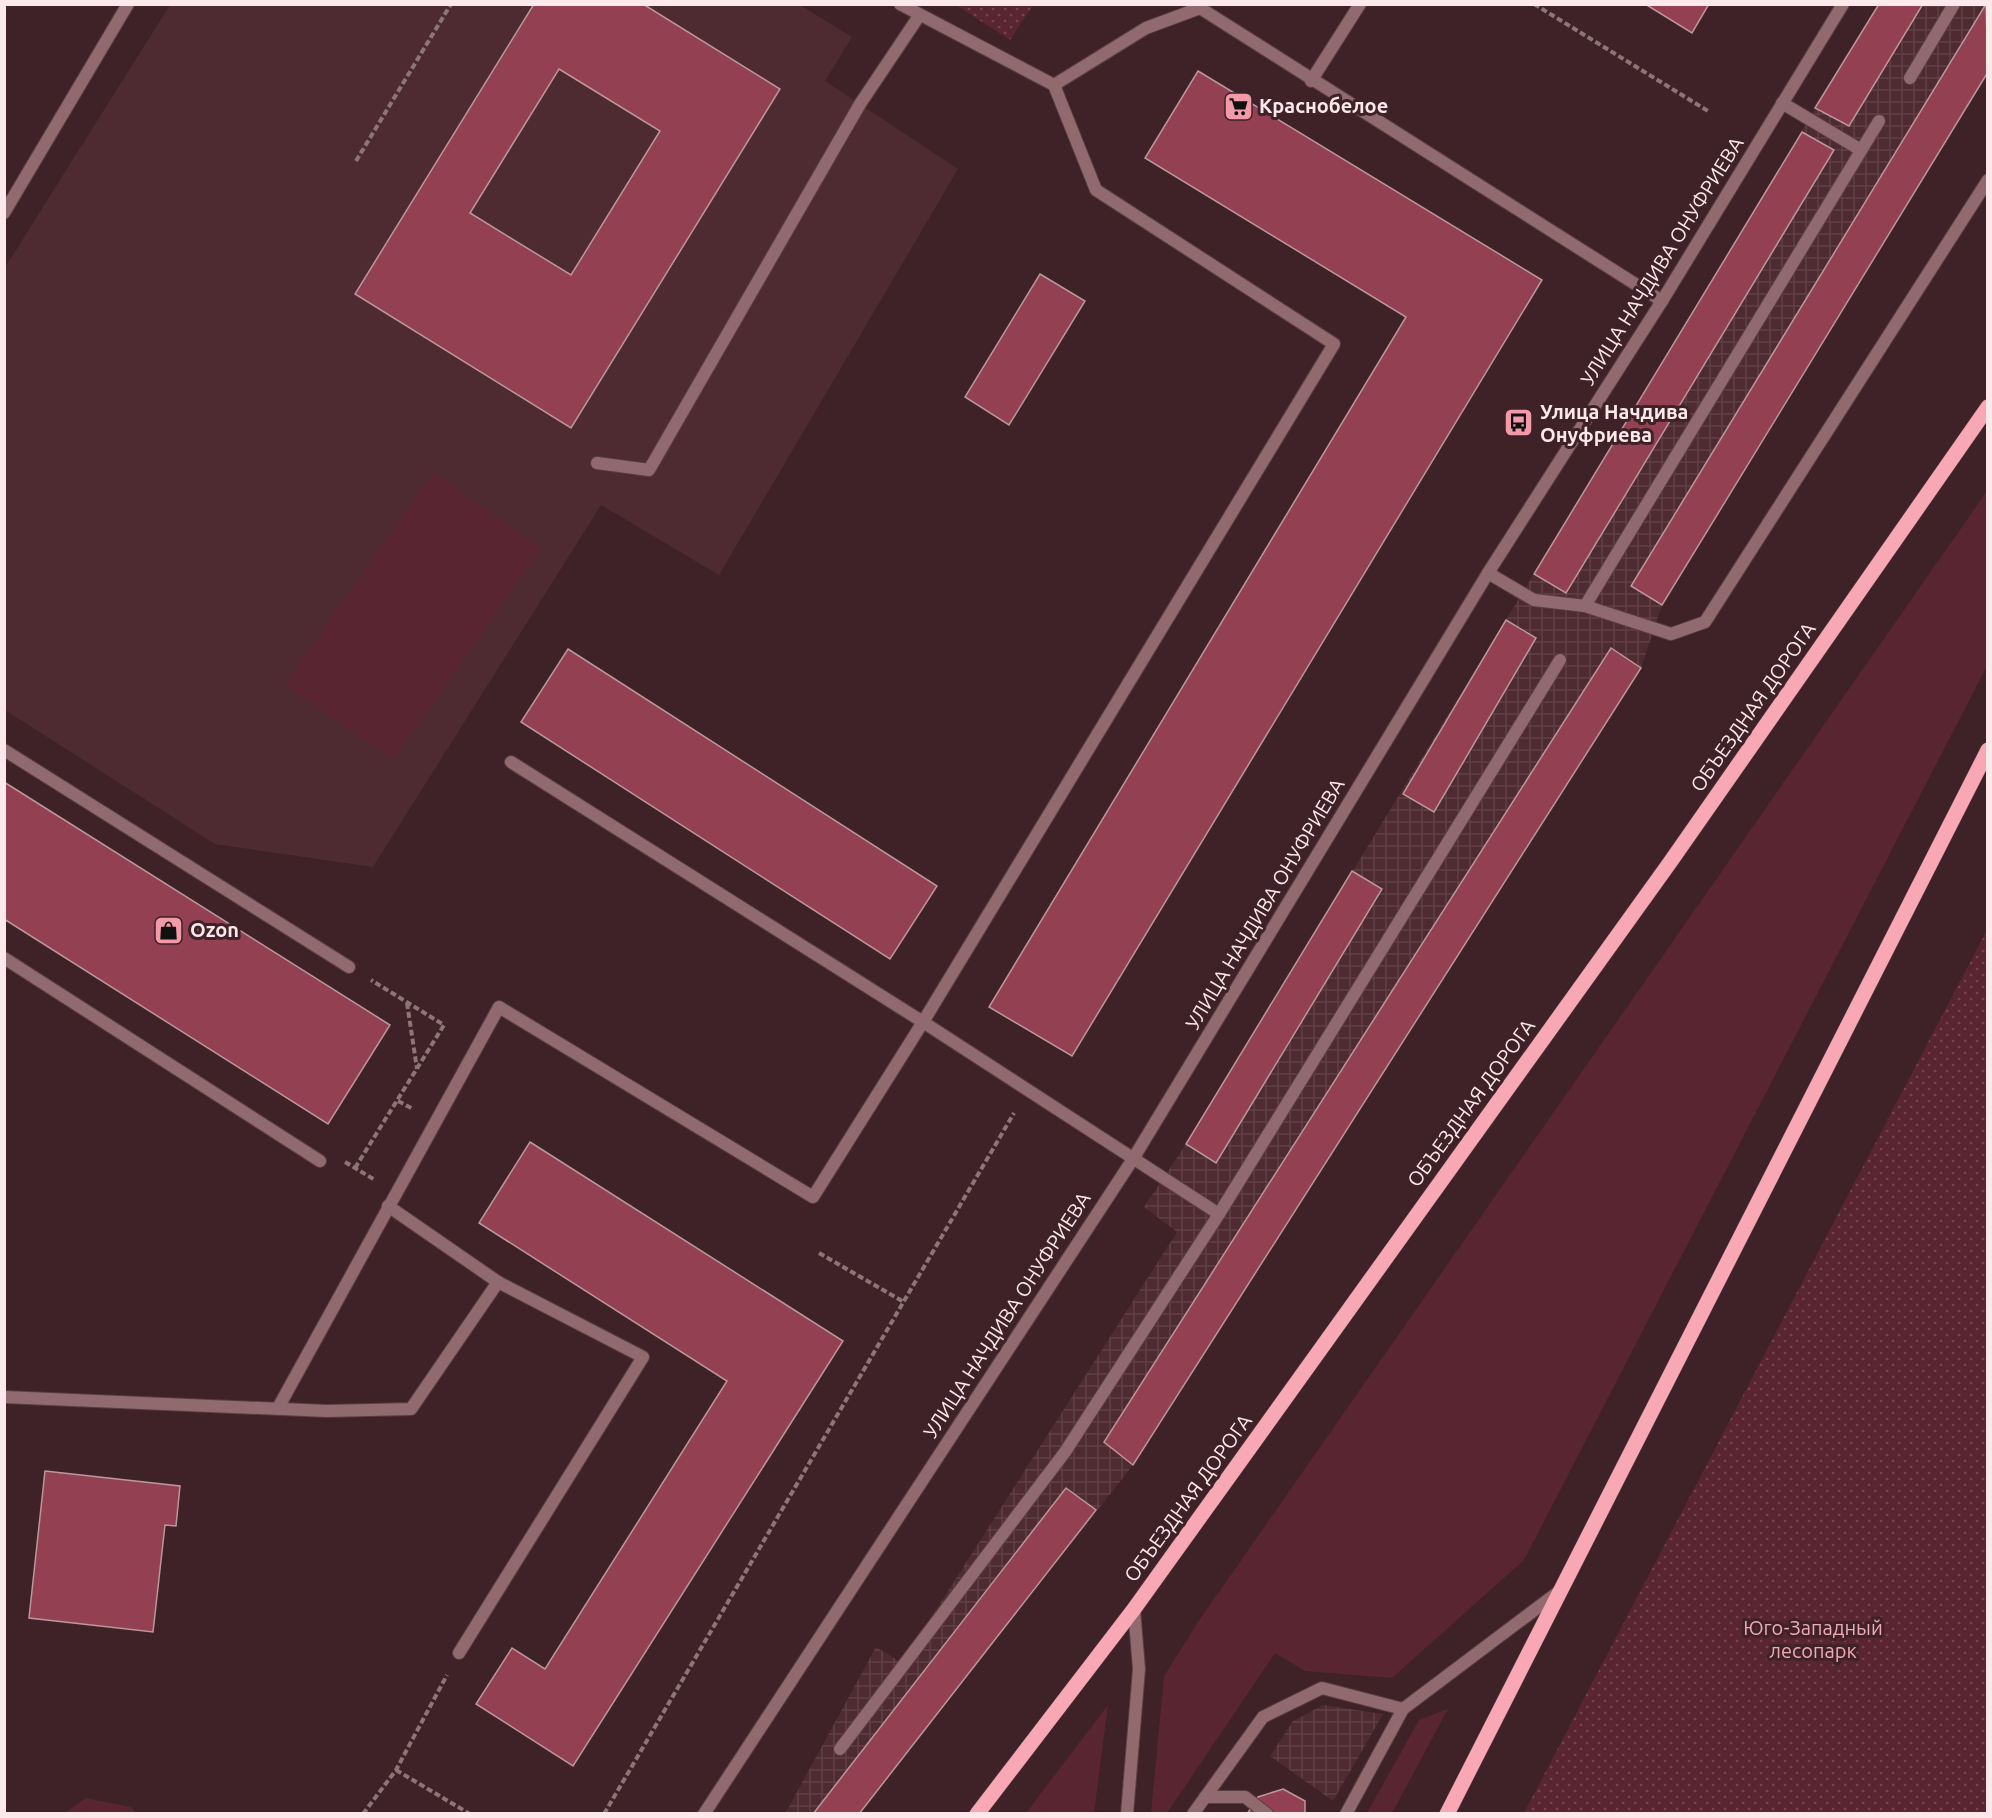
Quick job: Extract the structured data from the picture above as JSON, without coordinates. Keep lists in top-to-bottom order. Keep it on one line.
{"streets":{"main road":["ОБЪЕЗДНАЯ ДОРОГА"],"street":["УЛИЦА НАЧДИВА ОНУФРИЕВА"]},"parks":["Юго-Западный лесопарк"],"places":{"supermarket":["Краснобелое"],"bus stop":["Улица Начдива Онуфриева"],"shop":["Ozon"]}}
